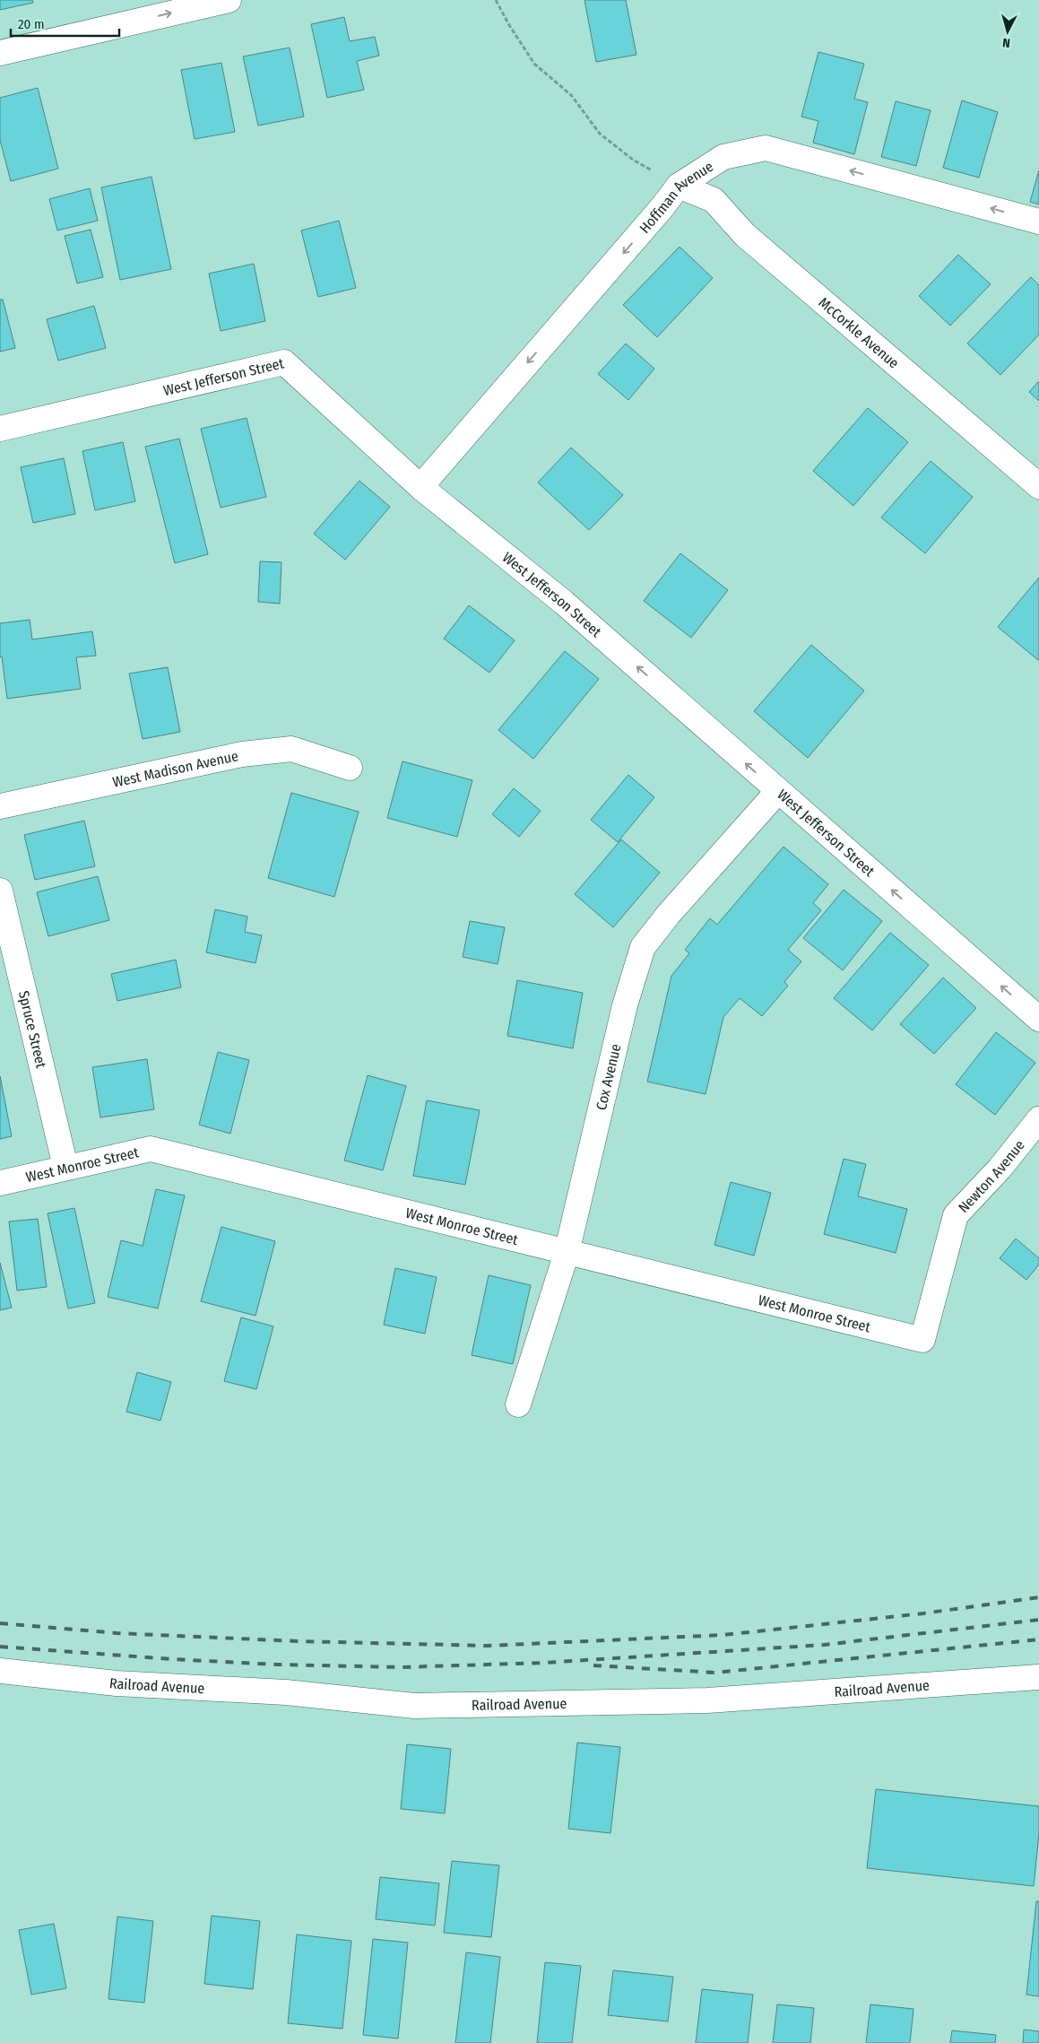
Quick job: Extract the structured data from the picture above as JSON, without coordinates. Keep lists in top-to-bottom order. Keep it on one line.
{"streets":{"street":["Hoffman Avenue","McCorkle Avenue","West Jefferson Street","West Madison Avenue","Spruce Street","Cox Avenue","West Monroe Street","Newton Avenue","Railroad Avenue"]},"crossings":[["Hoffman Avenue","McCorkle Avenue"],["Hoffman Avenue","West Jefferson Street"],["West Jefferson Street","Cox Avenue"],["Spruce Street","West Monroe Street"],["Cox Avenue","West Monroe Street"],["West Monroe Street","Newton Avenue"]],"one_way":["Hoffman Avenue","West Jefferson Street"],"scale_bar":"20 m","north":"bottom"}
